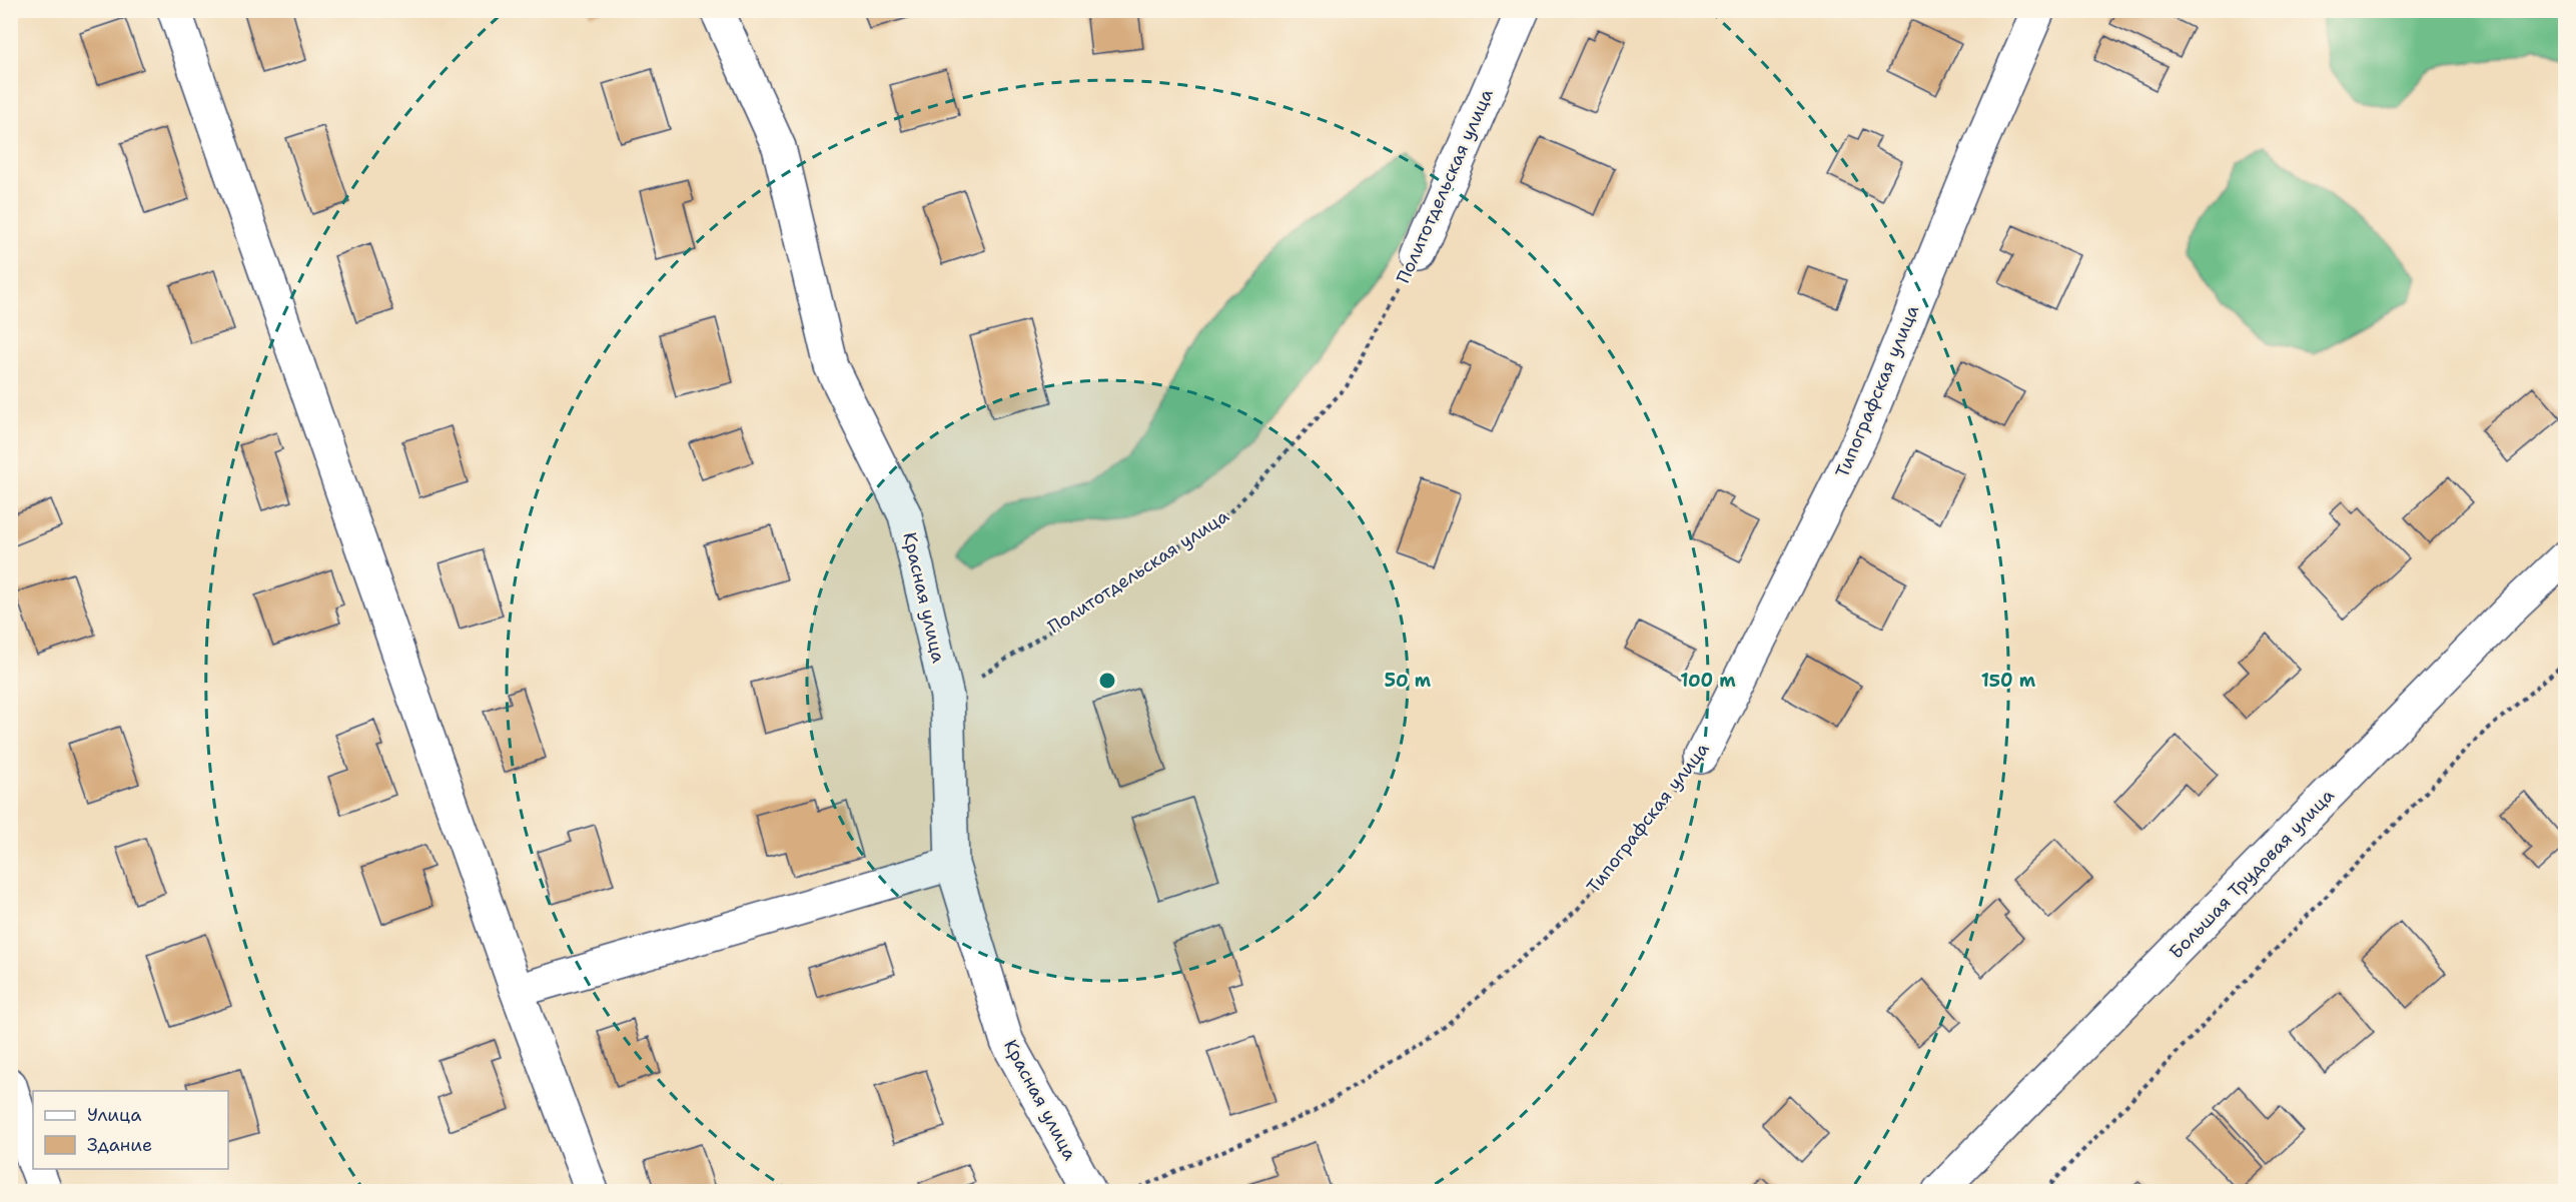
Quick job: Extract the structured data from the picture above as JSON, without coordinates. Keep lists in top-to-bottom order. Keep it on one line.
{"streets":{"street":["Политотдельская улица","Типографская улица","Красная улица","Большая Трудовая улица"]},"crossings":[["Политотдельская улица","Красная улица"]],"legend":["Улица","Здание"],"rings":["50 m","100 m","150 m"]}
